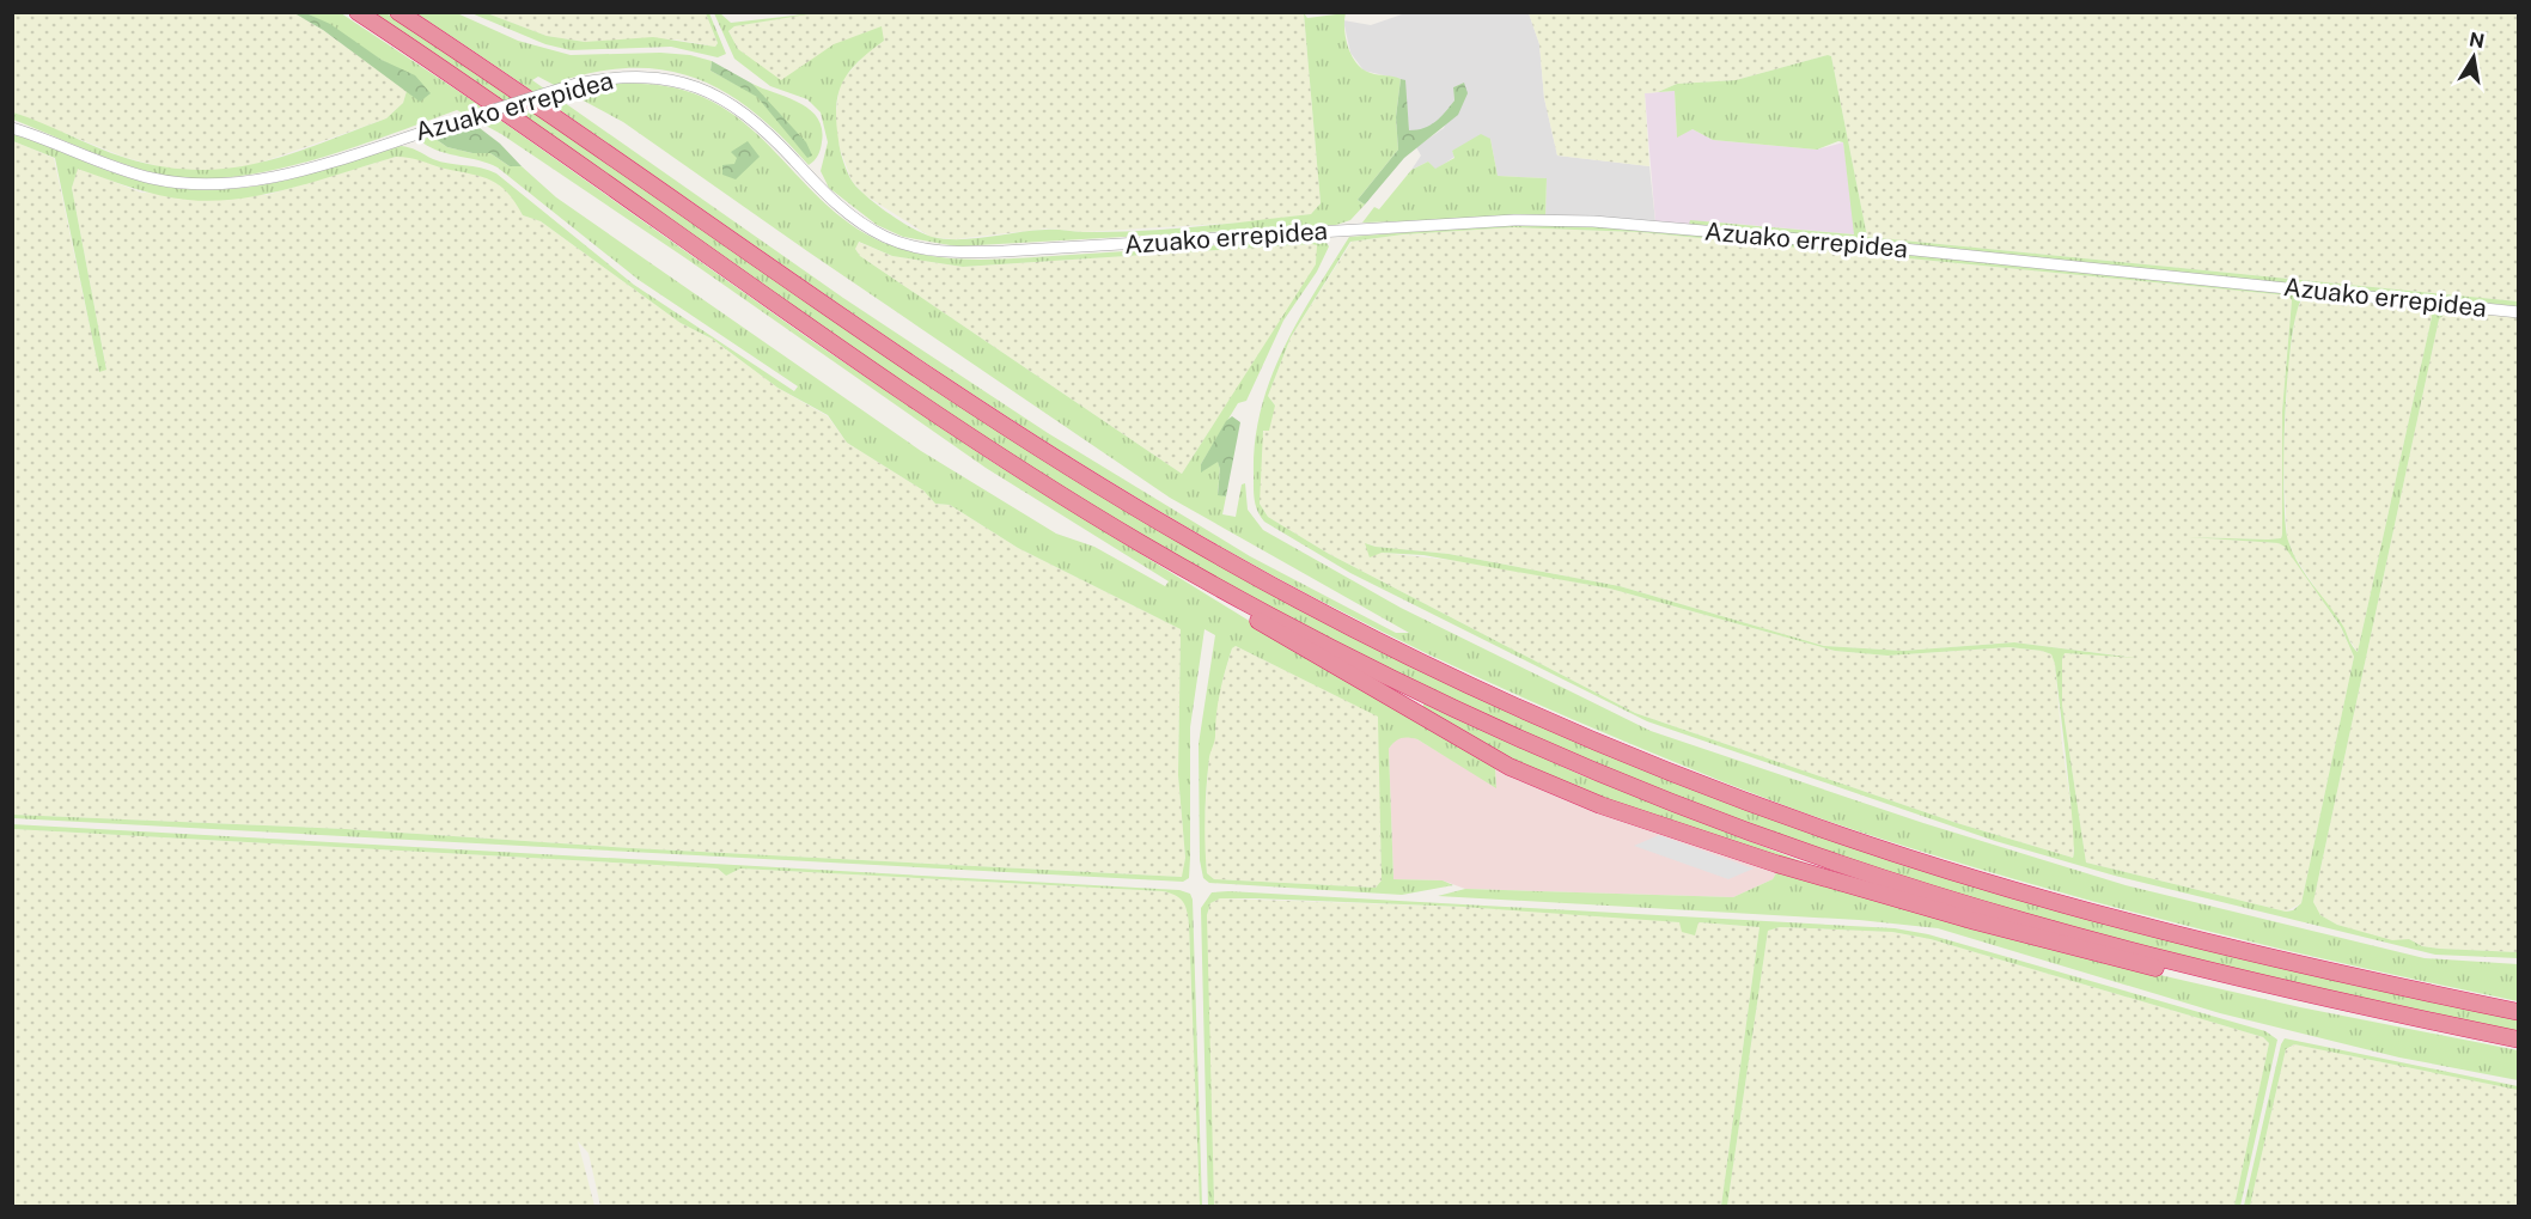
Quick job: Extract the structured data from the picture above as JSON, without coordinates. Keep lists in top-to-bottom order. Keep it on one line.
{"streets":{"street":["Azuako errepidea"]},"north":"top"}
